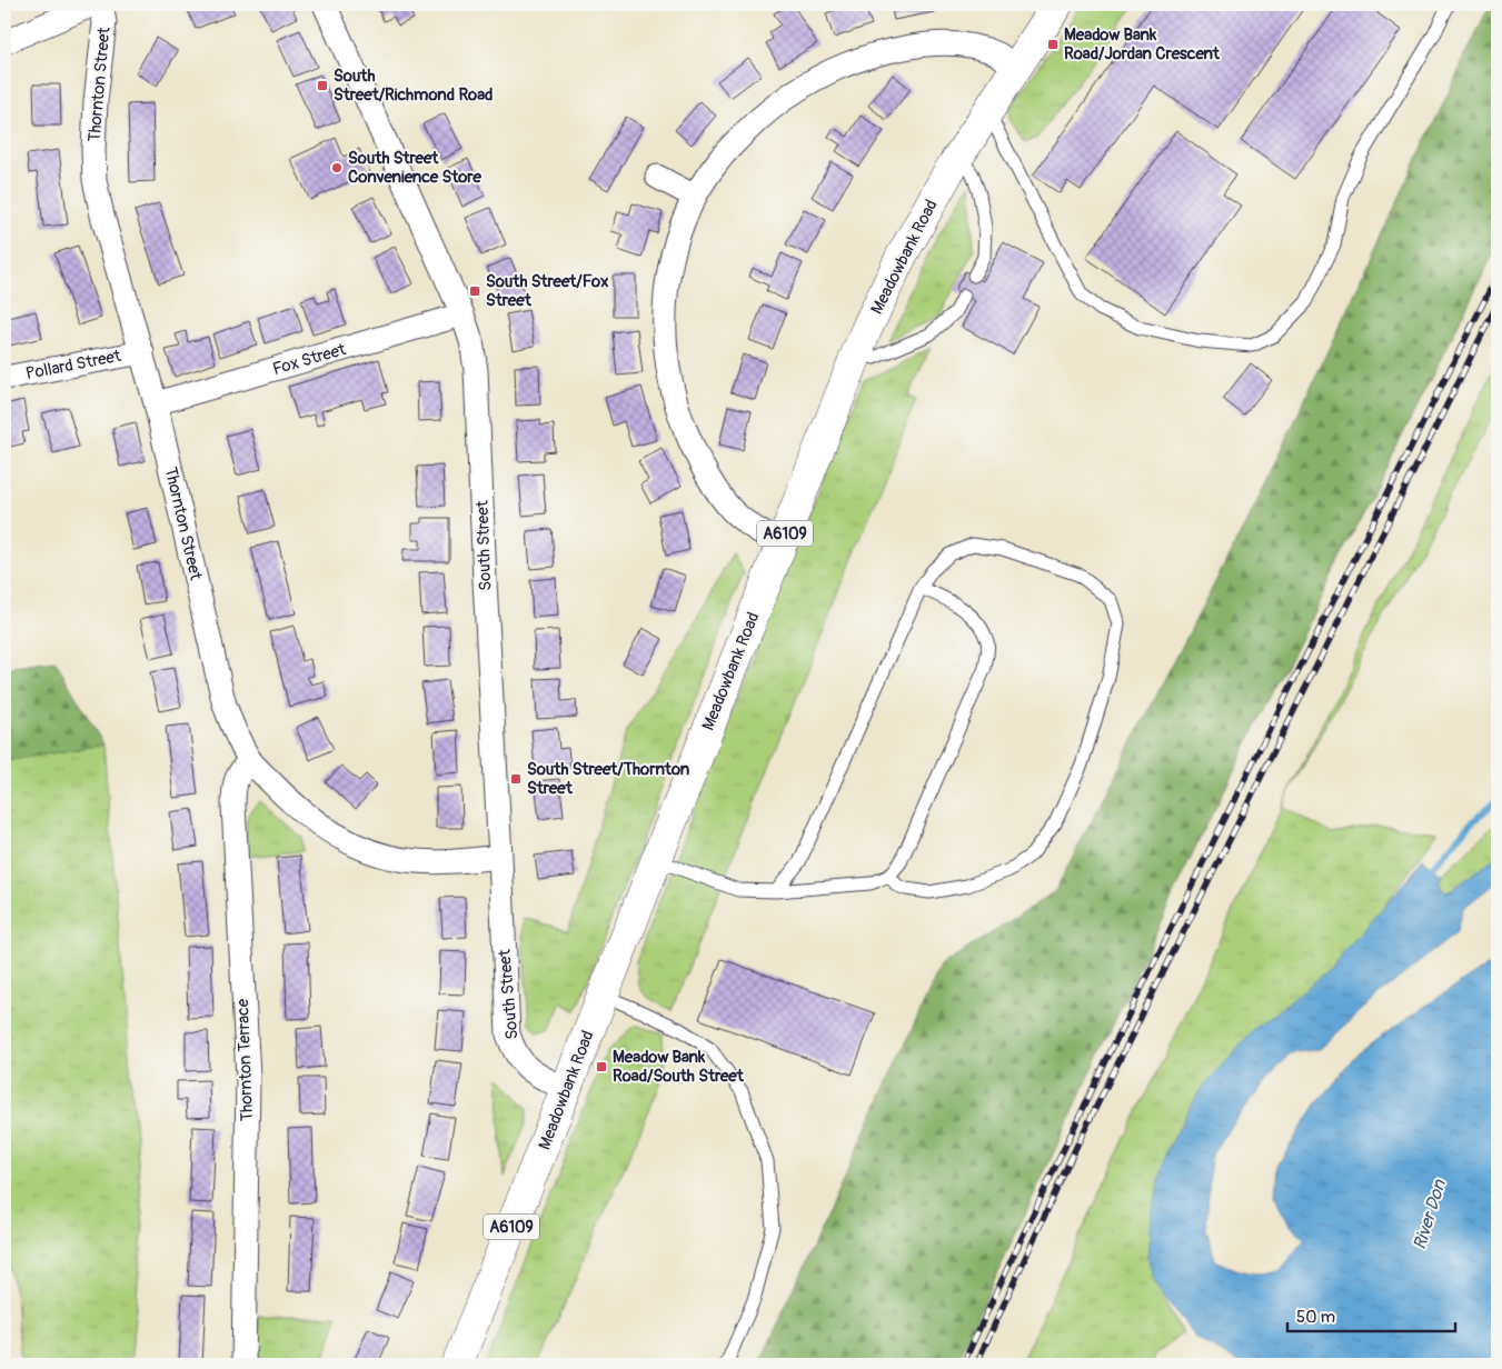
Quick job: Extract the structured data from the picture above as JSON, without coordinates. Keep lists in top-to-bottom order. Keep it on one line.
{"streets":{"main road":["Meadowbank Road","A6109"],"street":["Thornton Street","Fox Street","Pollard Street","South Street","Thornton Terrace"]},"crossings":[["Thornton Street","Fox Street"],["Thornton Street","Pollard Street"],["Thornton Street","South Street"],["Thornton Street","Thornton Terrace"],["Meadowbank Road","South Street"],["Fox Street","South Street"]],"water":["River Don"],"places":{"transit":["Meadow Bank Road/Jordan Crescent","South Street/Richmond Road","South Street/Fox Street","South Street/Thornton Street","Meadow Bank Road/South Street"],"other":["South Street Convenience Store"]},"scale_bar":"50 m"}
